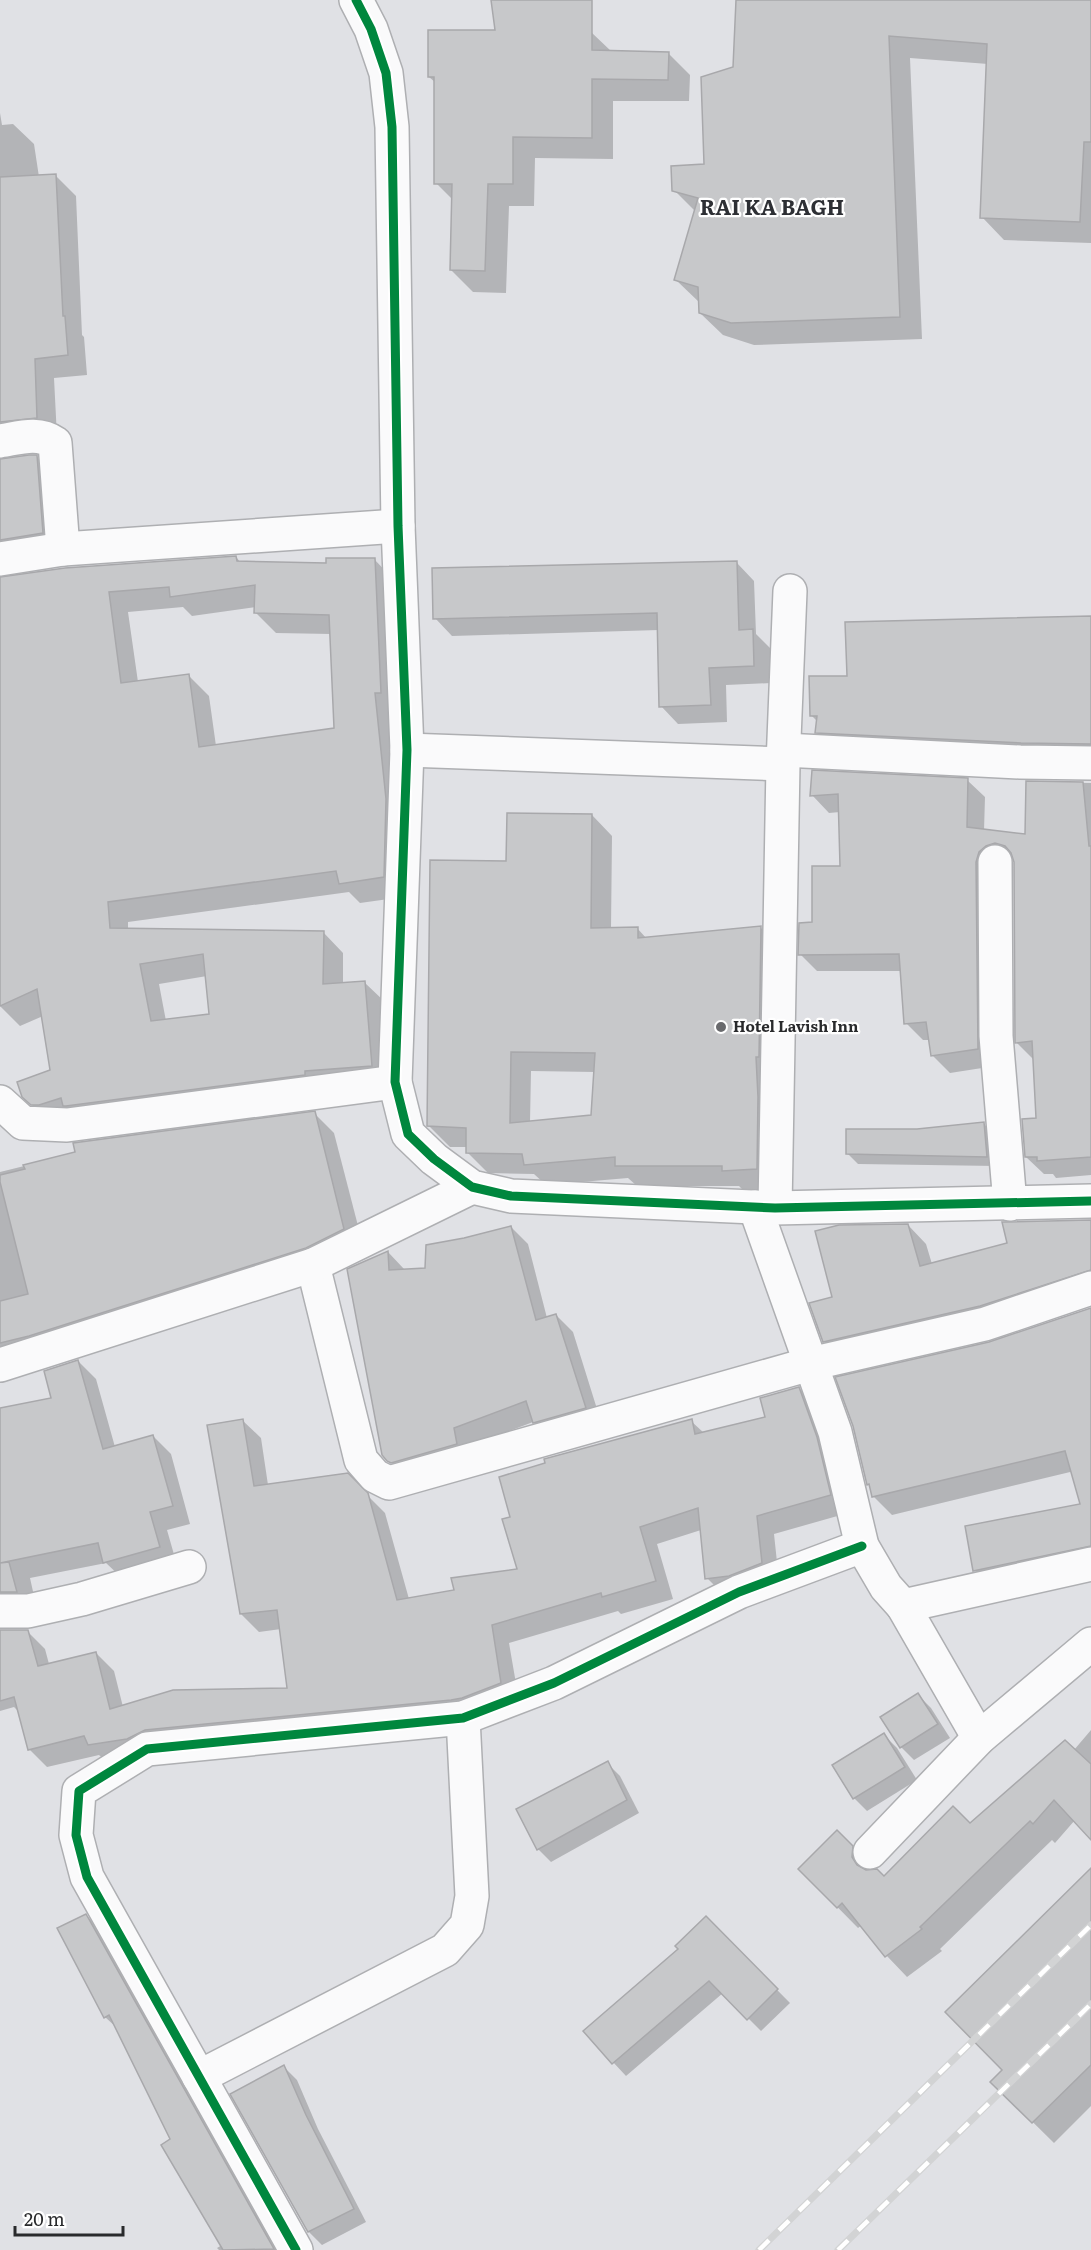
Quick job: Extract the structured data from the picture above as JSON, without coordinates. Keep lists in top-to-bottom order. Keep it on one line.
{"districts":["RAI KA BAGH"],"places":["Hotel Lavish Inn"],"scale_bar":"20 m"}
